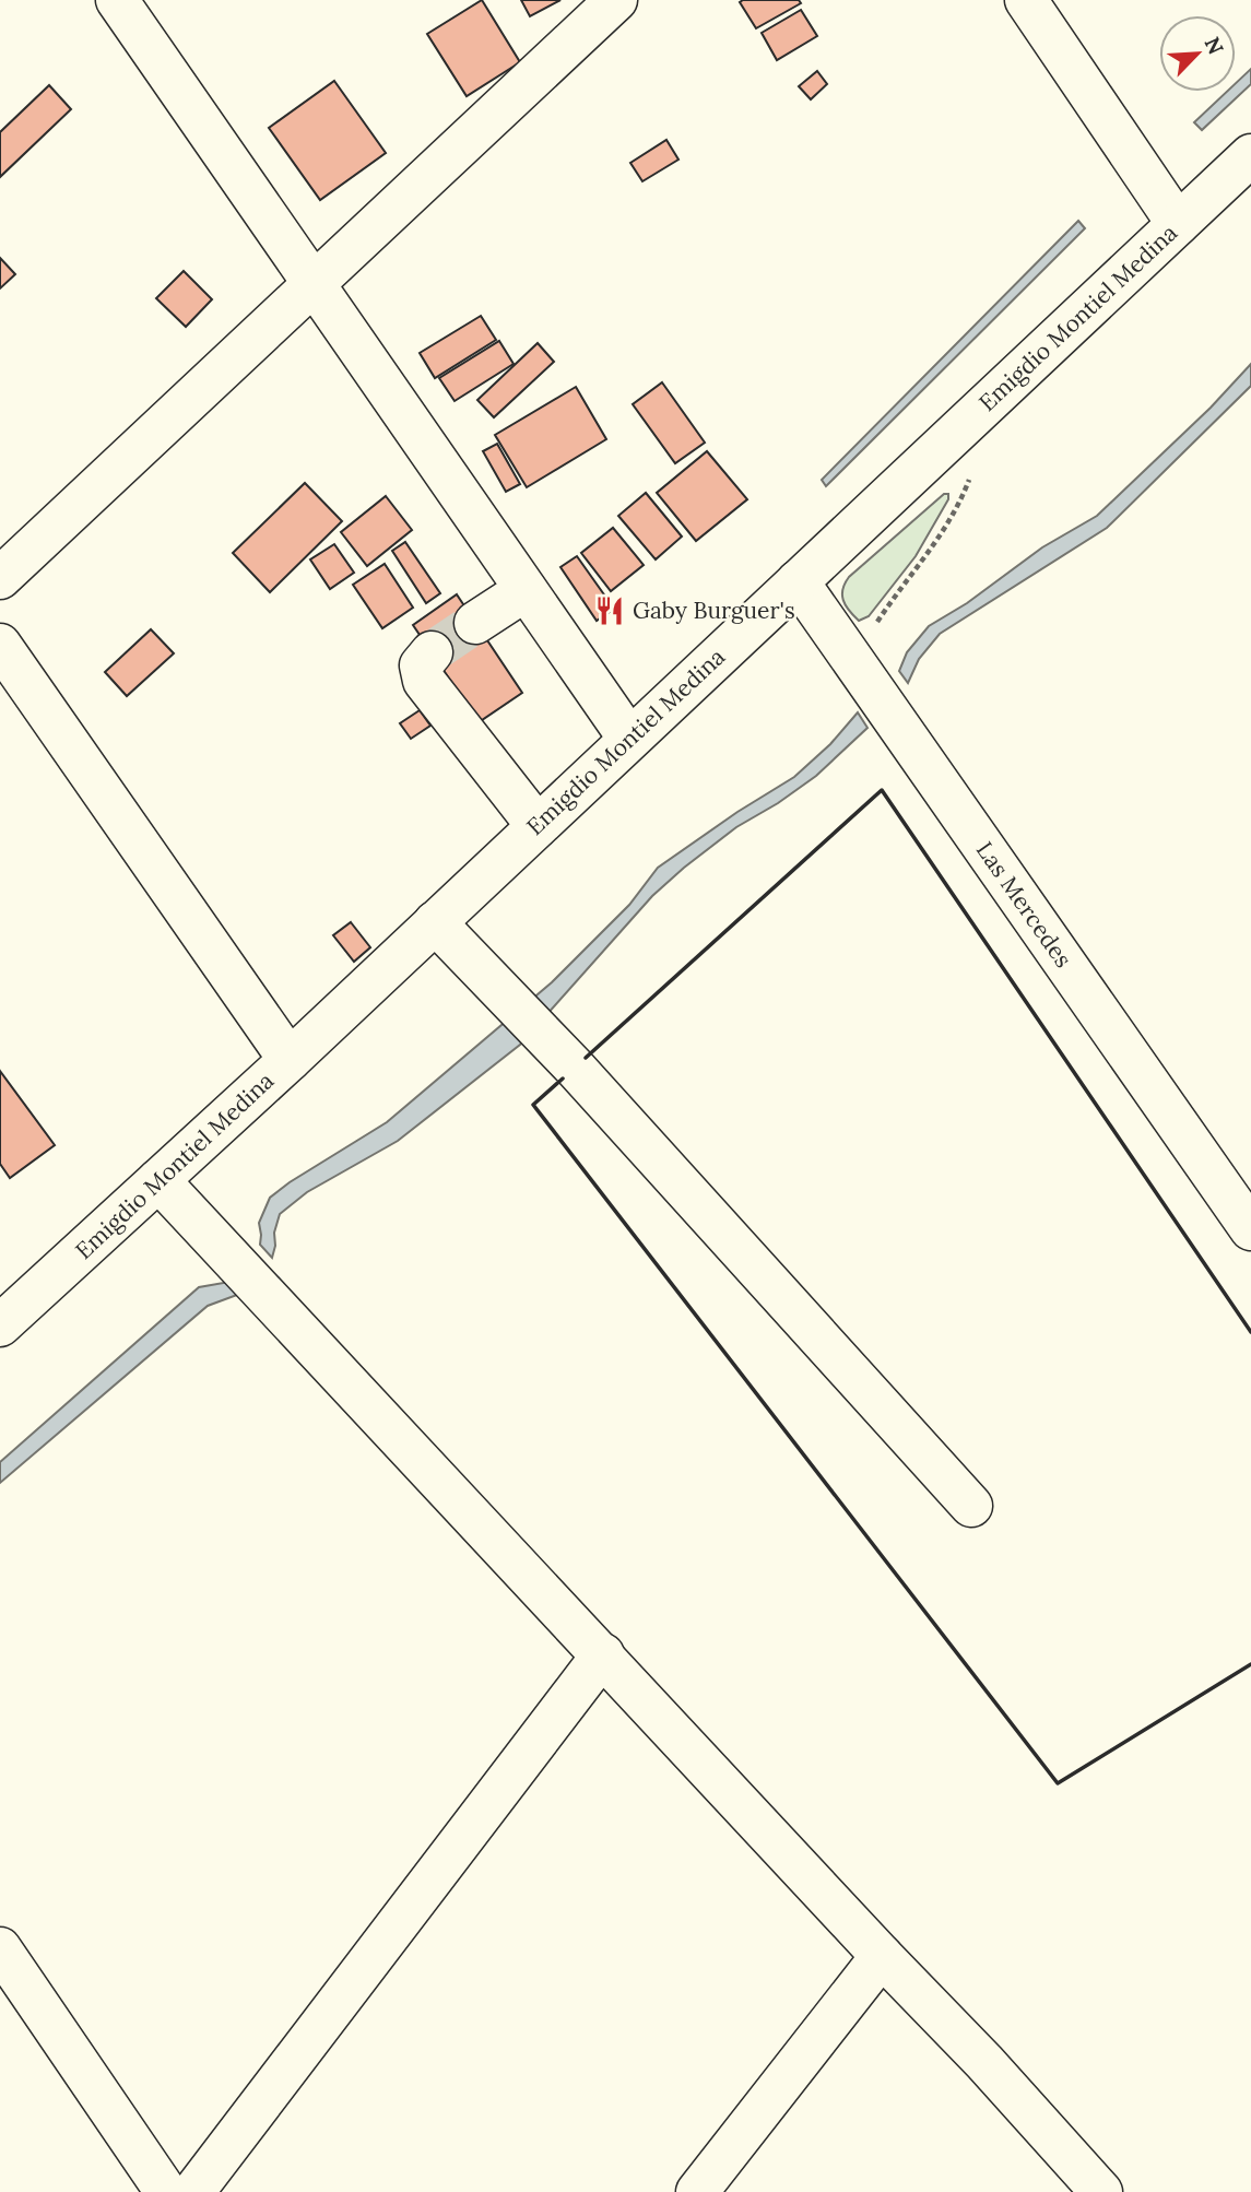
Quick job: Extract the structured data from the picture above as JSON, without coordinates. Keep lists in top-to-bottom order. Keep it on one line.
{"streets":{"street":["Emigdio Montiel Medina","Las Mercedes"]},"crossings":[["Emigdio Montiel Medina","Las Mercedes"]],"places":{"restaurant":["Gaby Burguer's"]},"north":"top right"}
